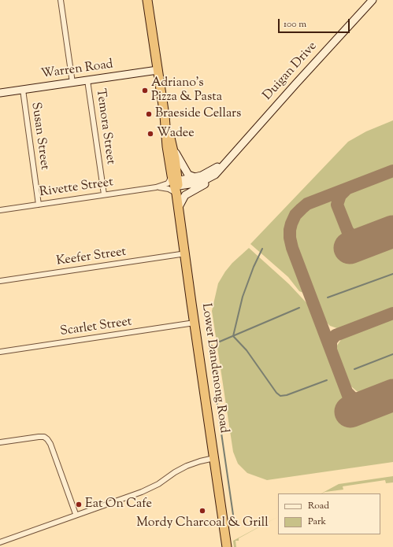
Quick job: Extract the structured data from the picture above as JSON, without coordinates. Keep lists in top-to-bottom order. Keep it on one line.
{"streets":{"highway":["Lower Dandenong Road"],"main road":["Warren Road","Duigan Drive"],"street":["Temora Street","Susan Street","Rivette Street","Keefer Street","Scarlet Street"]},"crossings":[["Warren Road","Temora Street"],["Warren Road","Susan Street"],["Warren Road","Lower Dandenong Road"],["Duigan Drive","Rivette Street"],["Duigan Drive","Lower Dandenong Road"],["Temora Street","Rivette Street"],["Susan Street","Rivette Street"],["Rivette Street","Lower Dandenong Road"],["Keefer Street","Lower Dandenong Road"],["Scarlet Street","Lower Dandenong Road"]],"places":["Adriano's Pizza & Pasta","Braeside Cellars","Wadee","Eat On Cafe","Mordy Charcoal & Grill"],"legend":["Road","Park"],"scale_bar":"100 m"}
